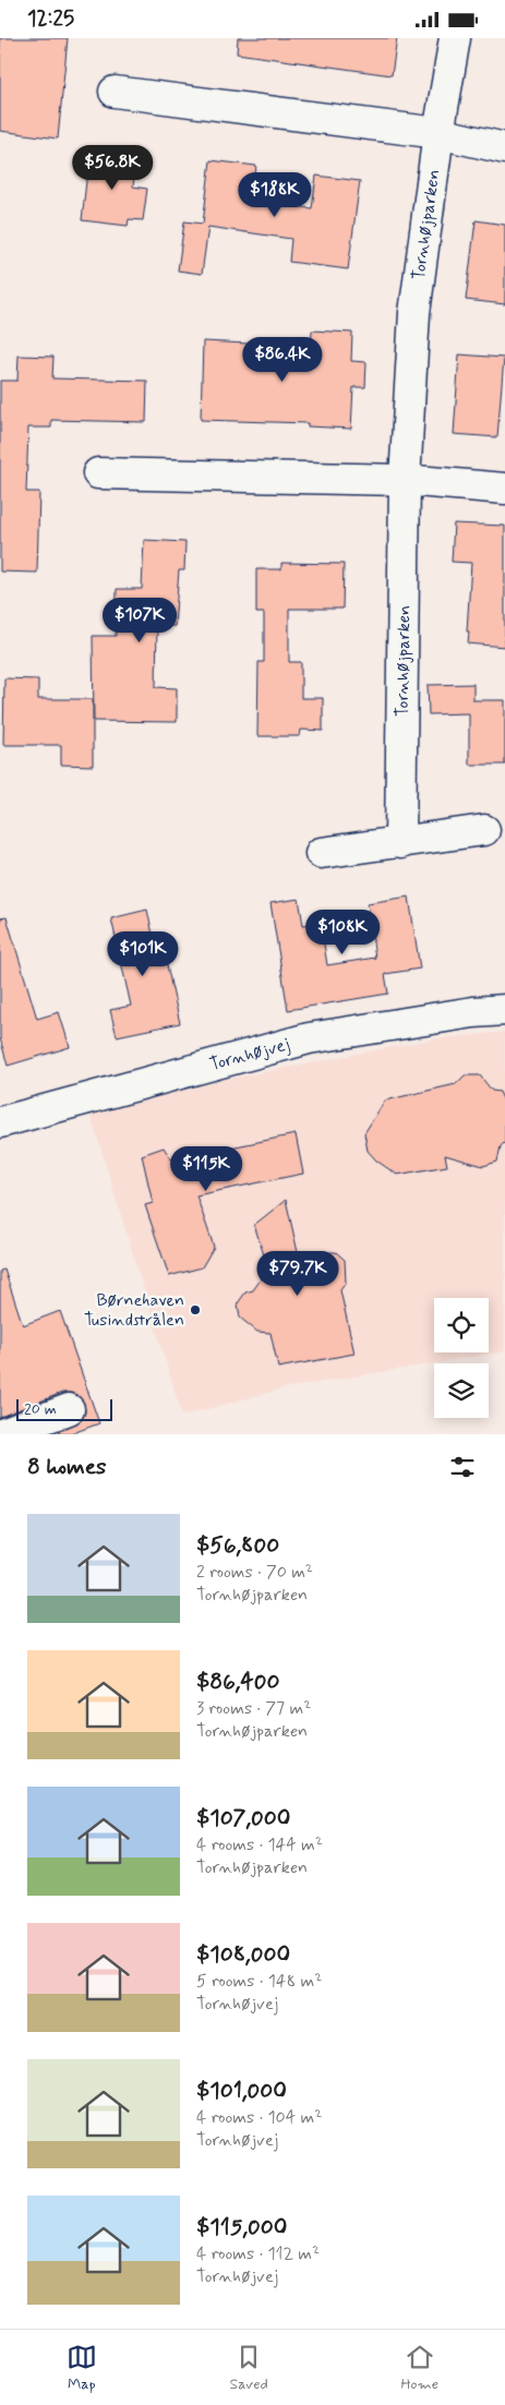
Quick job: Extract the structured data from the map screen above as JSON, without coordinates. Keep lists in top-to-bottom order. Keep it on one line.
{"streets":{"street":["Tornhøjparken","Tornhøjvej"]},"places":["Børnehaven Tusindstrålen"],"scale_bar":"20 m","page":{"status":"12:25","price":["$56.8K","$188K","$86.4K","$107K","$108K","$101K","$115K","$79.7K"],"scale":"20 m","heading":"8 homes","list":[{"name":"$56,800","note":"2 rooms · 70 m² · Tornhøjparken"},{"name":"$86,400","note":"3 rooms · 77 m² · Tornhøjparken"},{"name":"$107,000","note":"4 rooms · 144 m² · Tornhøjparken"},{"name":"$108,000","note":"5 rooms · 148 m² · Tornhøjvej"},{"name":"$101,000","note":"4 rooms · 104 m² · Tornhøjvej"},{"name":"$115,000","note":"4 rooms · 112 m² · Tornhøjvej"}],"tabs":["Map","Saved","Home"]}}
